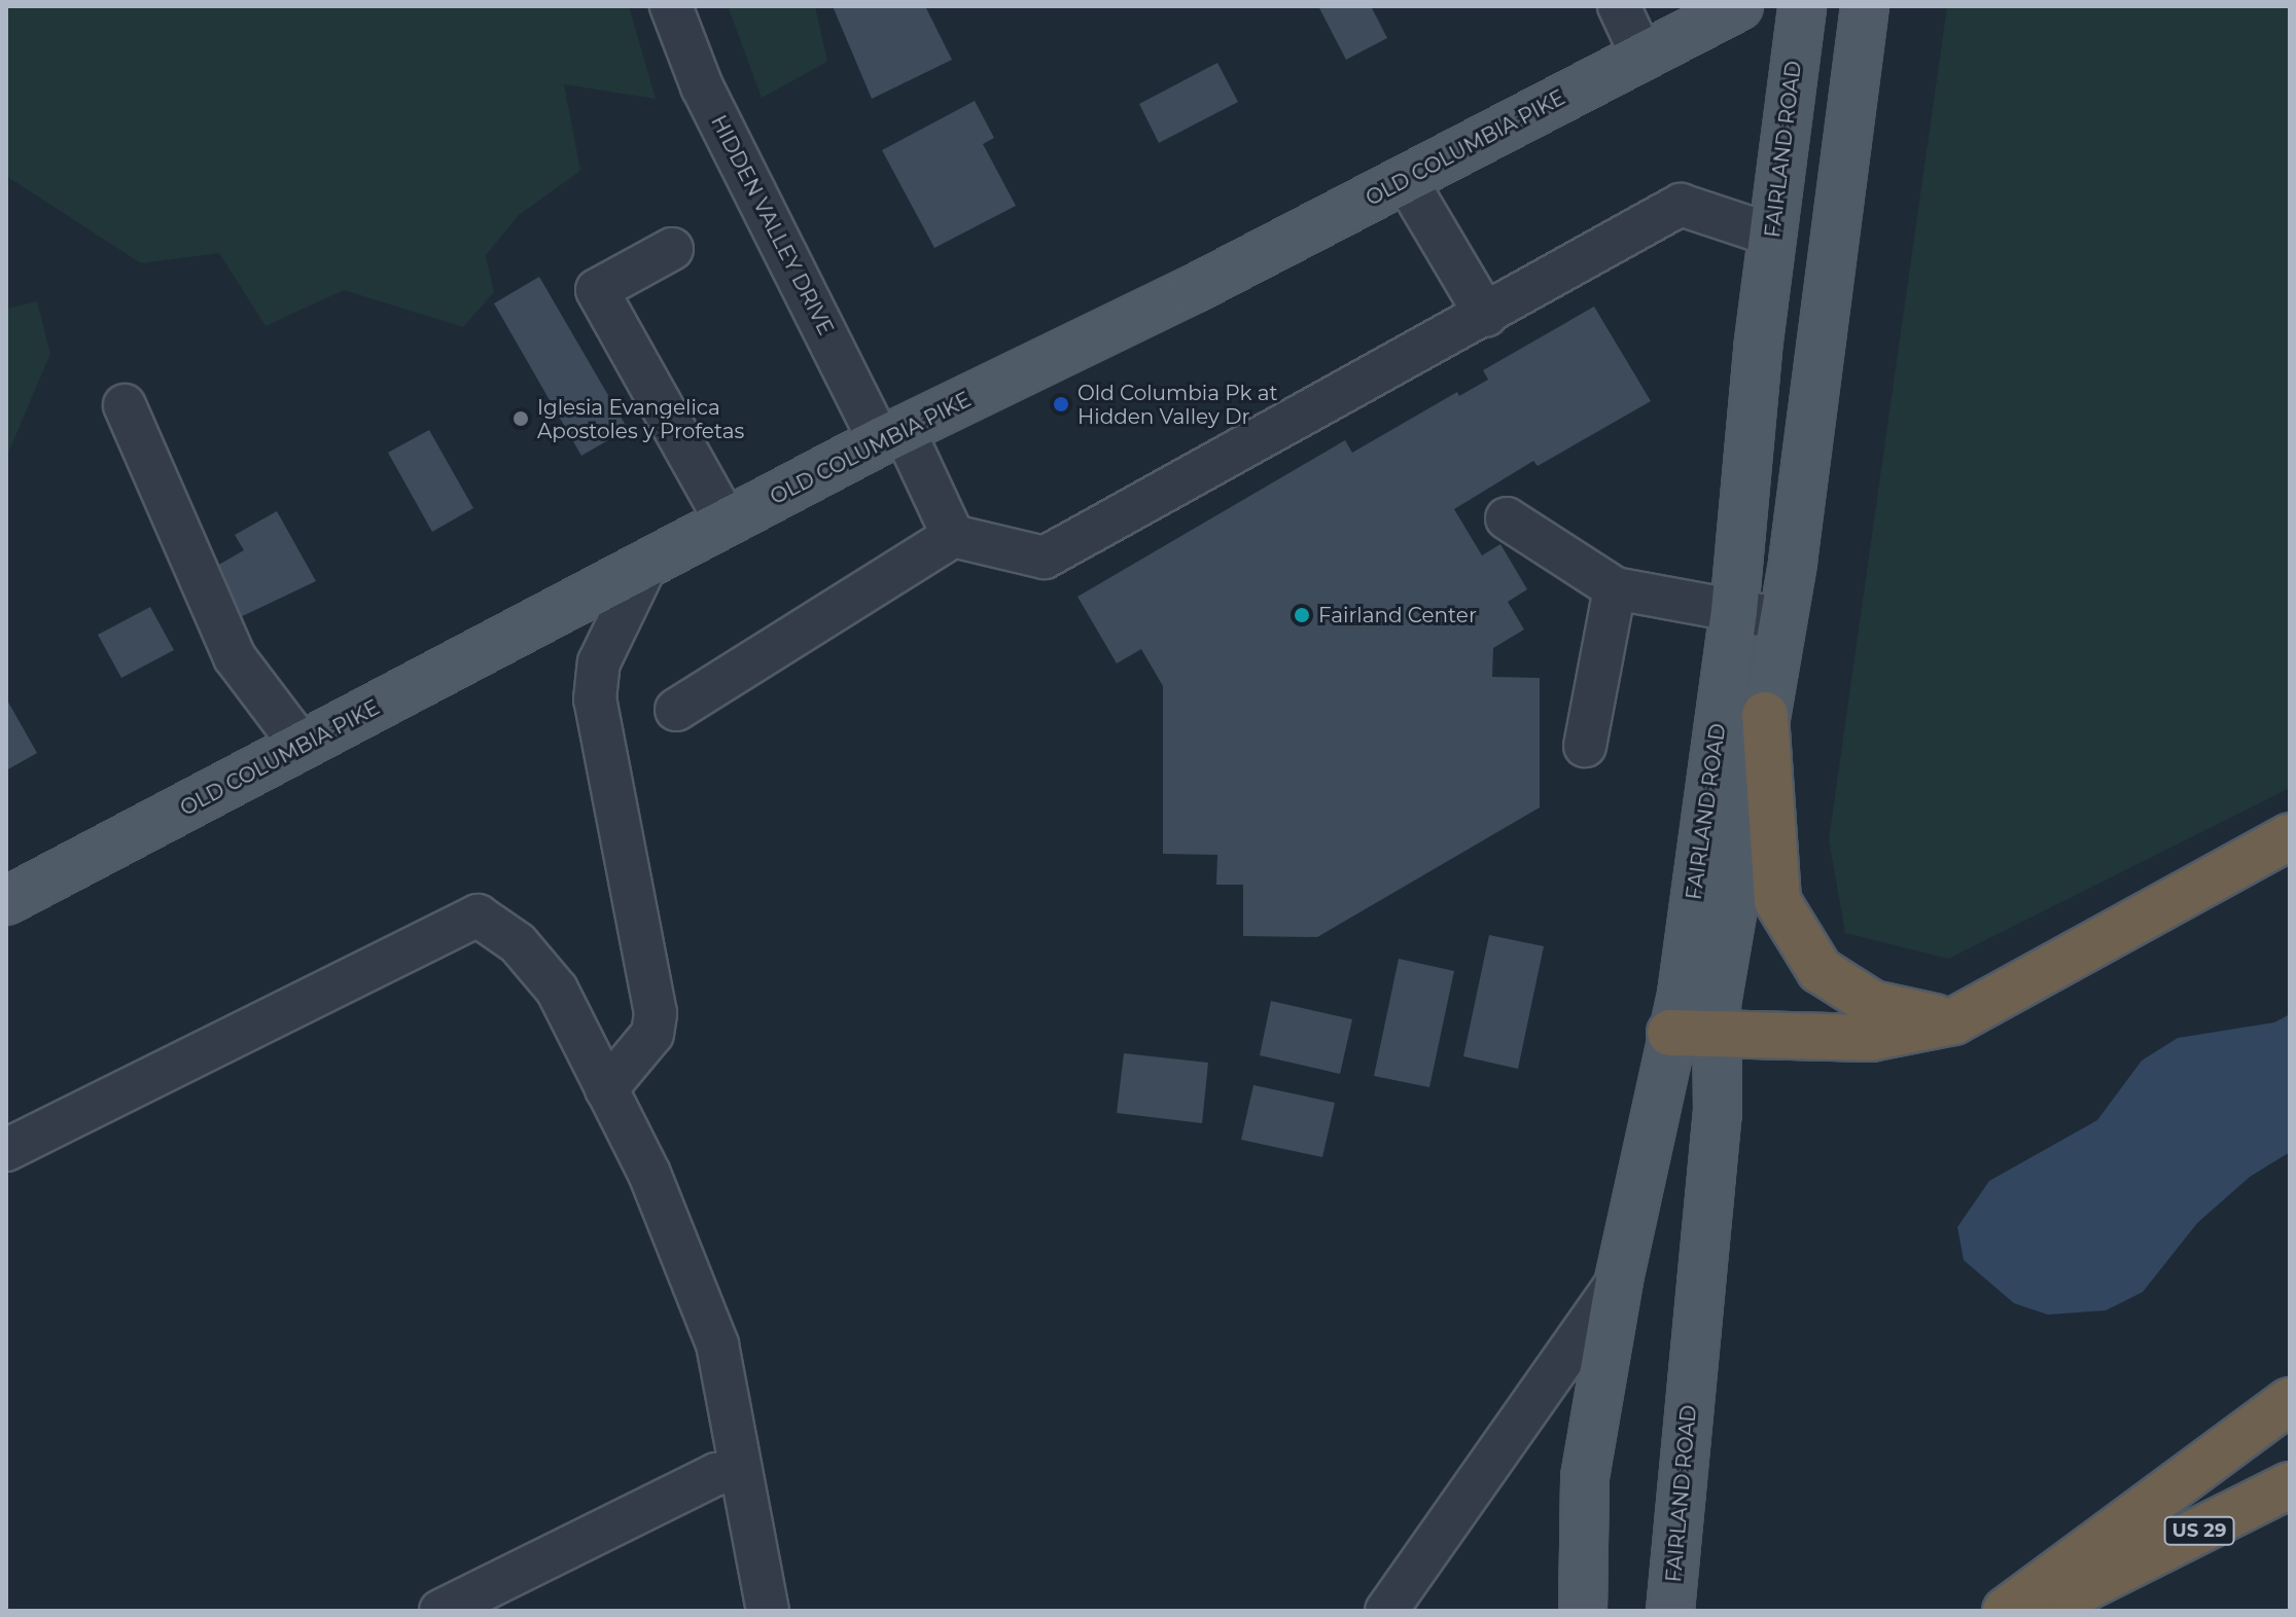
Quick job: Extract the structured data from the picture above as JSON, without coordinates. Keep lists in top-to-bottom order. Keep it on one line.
{"streets":{"highway":["US 29"],"main road":["OLD COLUMBIA PIKE","FAIRLAND ROAD"],"street":["HIDDEN VALLEY DRIVE"]},"crossings":[["OLD COLUMBIA PIKE","HIDDEN VALLEY DRIVE"]],"places":["Old Columbia Pk at Hidden Valley Dr","Iglesia Evangelica Apostoles y Profetas","Fairland Center"]}
